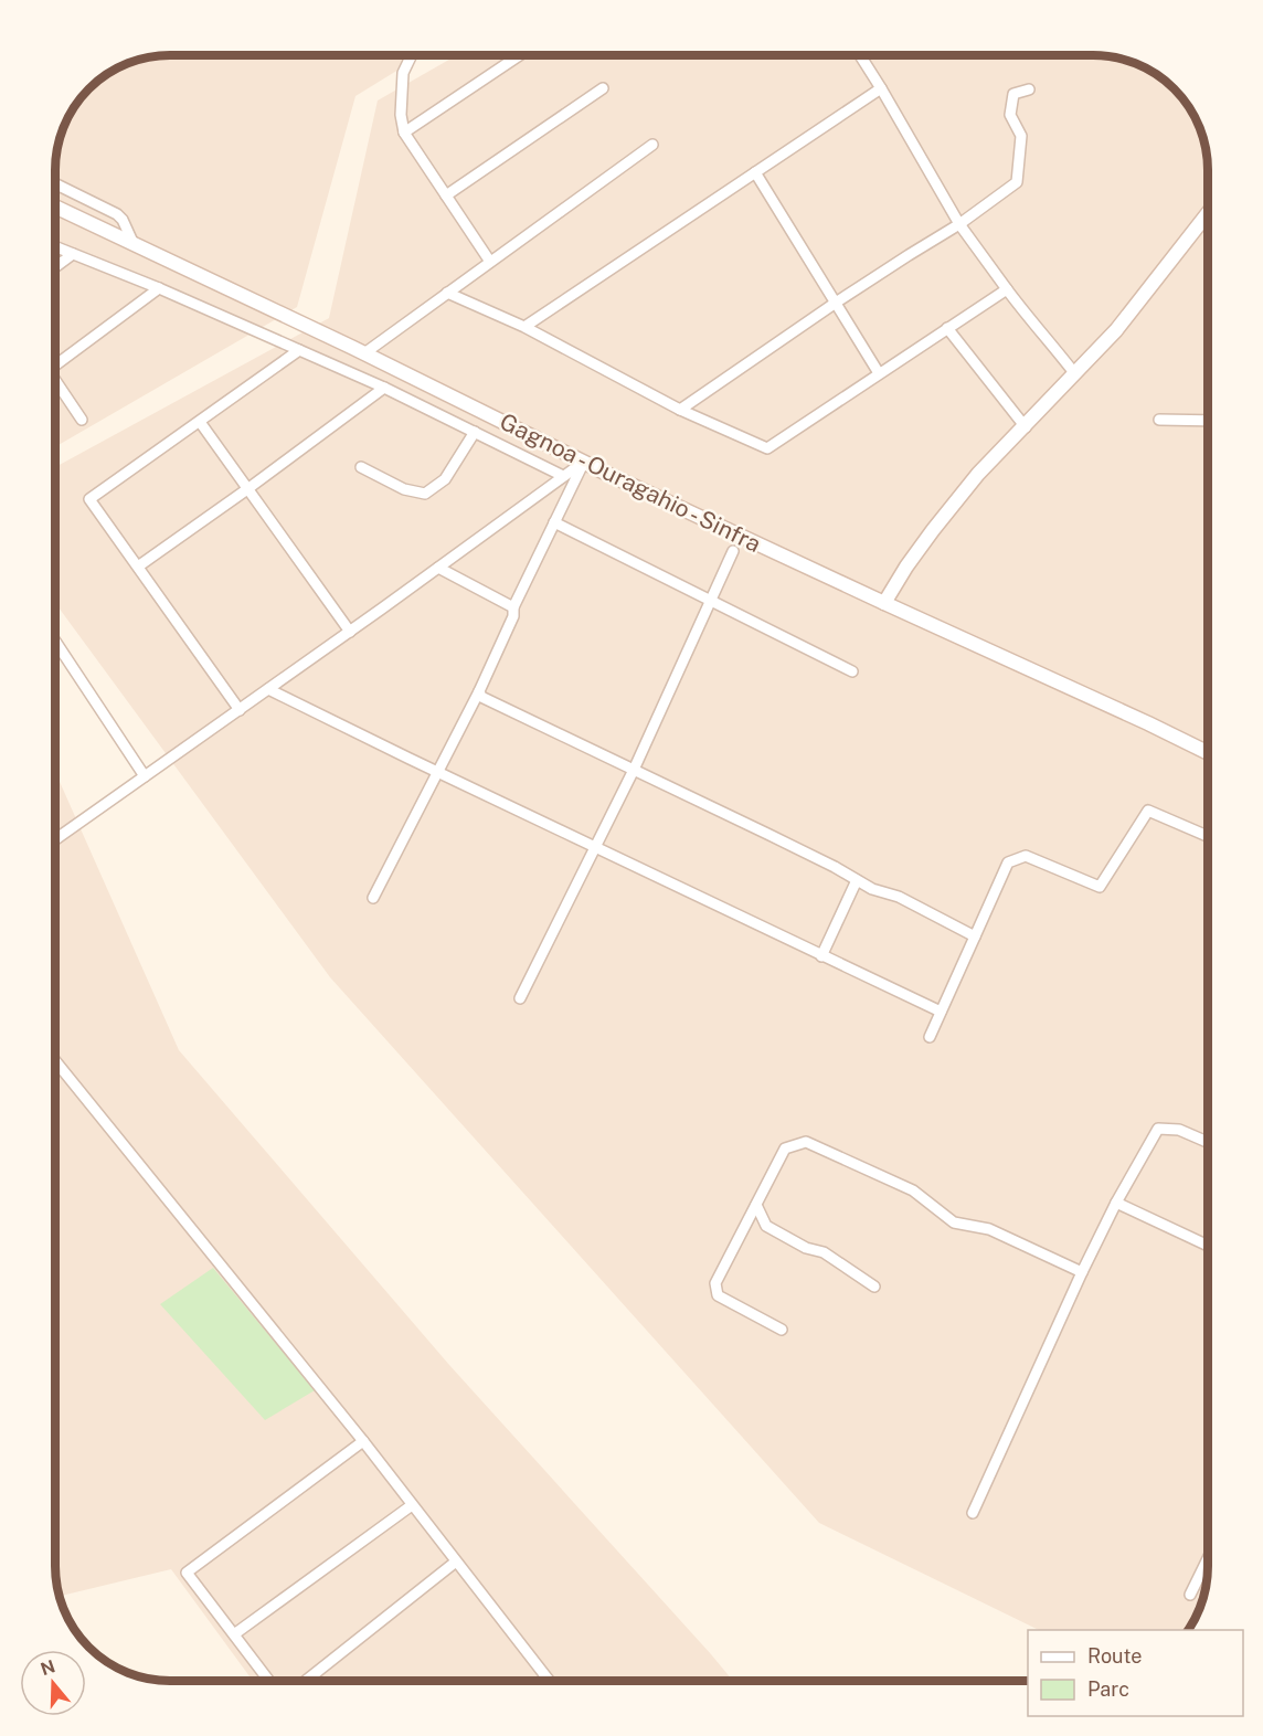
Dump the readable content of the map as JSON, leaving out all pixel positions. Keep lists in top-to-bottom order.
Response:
{
  "streets": {
    "main road": ["Gagnoa - Ouragahio - Sinfra"]
  },
  "legend": ["Route", "Parc"],
  "north": "top"
}
